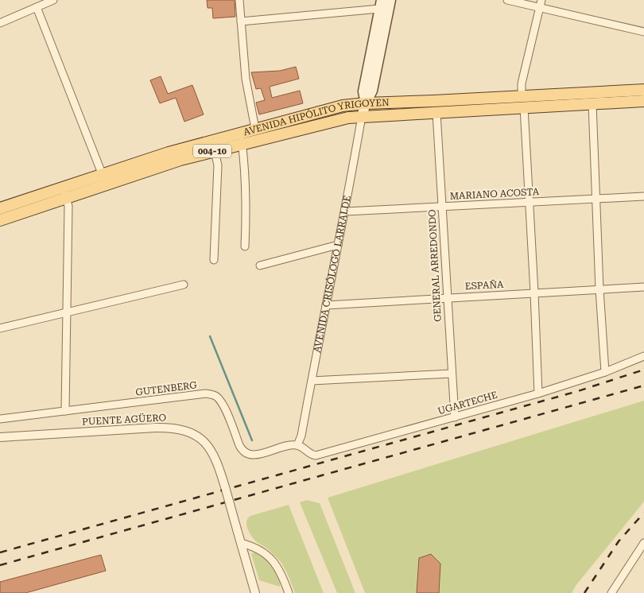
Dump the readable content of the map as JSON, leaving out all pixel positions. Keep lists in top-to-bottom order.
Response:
{
  "streets": {
    "main road": ["AVENIDA HIPÓLITO YRIGOYEN", "004-10", "AVENIDA CRISÓLOGO LARRALDE"],
    "street": [
      "MARIANO ACOSTA",
      "GENERAL ARREDONDO",
      "ESPAÑA",
      "GUTENBERG",
      "UGARTECHE",
      "PUENTE AGÜERO"
    ]
  },
  "crossings": [
    ["AVENIDA HIPÓLITO YRIGOYEN", "GENERAL ARREDONDO"],
    ["AVENIDA HIPÓLITO YRIGOYEN", "AVENIDA CRISÓLOGO LARRALDE"],
    ["MARIANO ACOSTA", "GENERAL ARREDONDO"],
    ["MARIANO ACOSTA", "AVENIDA CRISÓLOGO LARRALDE"],
    ["GENERAL ARREDONDO", "ESPAÑA"],
    ["GENERAL ARREDONDO", "UGARTECHE"],
    ["AVENIDA CRISÓLOGO LARRALDE", "ESPAÑA"],
    ["AVENIDA CRISÓLOGO LARRALDE", "GUTENBERG"],
    ["AVENIDA CRISÓLOGO LARRALDE", "UGARTECHE"],
    ["GUTENBERG", "UGARTECHE"]
  ]
}
